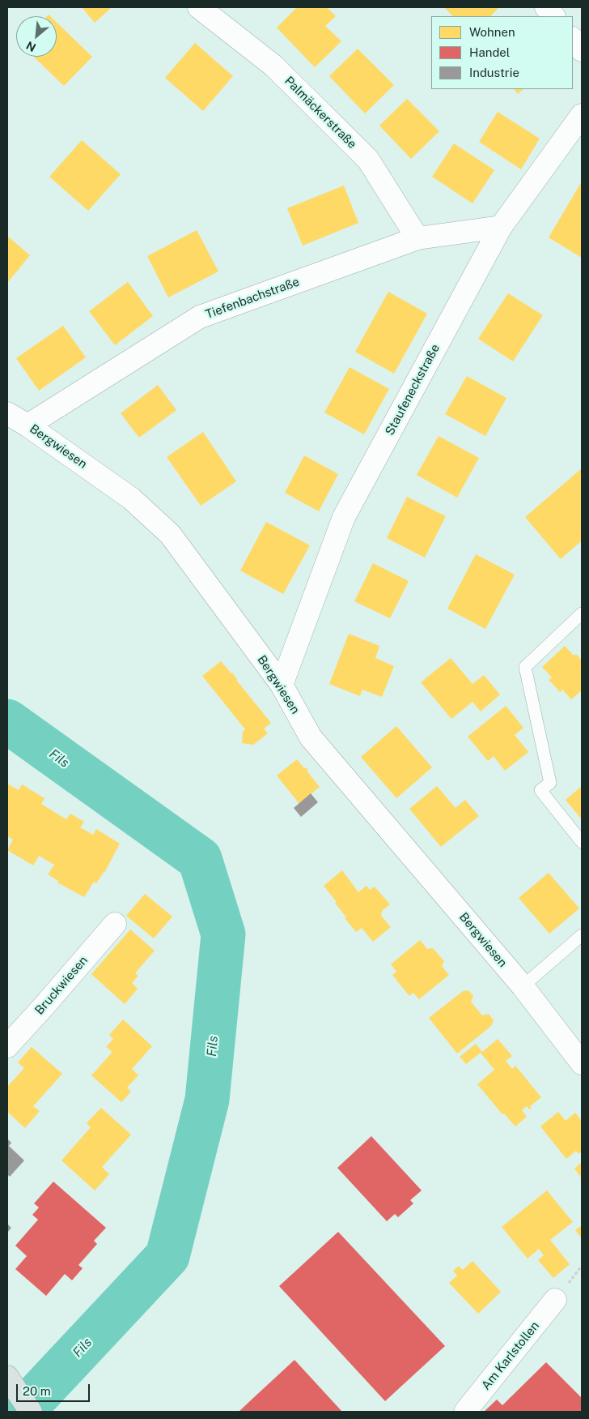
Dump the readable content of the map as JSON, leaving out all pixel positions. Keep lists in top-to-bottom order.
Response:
{
  "streets": {
    "street": [
      "Palmäckerstraße",
      "Tiefenbachstraße",
      "Staufeneckstraße",
      "Bergwiesen",
      "Bruckwiesen",
      "Am Karlstollen"
    ]
  },
  "crossings": [
    ["Palmäckerstraße", "Tiefenbachstraße"],
    ["Tiefenbachstraße", "Staufeneckstraße"],
    ["Tiefenbachstraße", "Bergwiesen"],
    ["Staufeneckstraße", "Bergwiesen"]
  ],
  "water": ["Fils"],
  "legend": ["Wohnen", "Handel", "Industrie"],
  "scale_bar": "20 m",
  "north": "bottom left"
}
